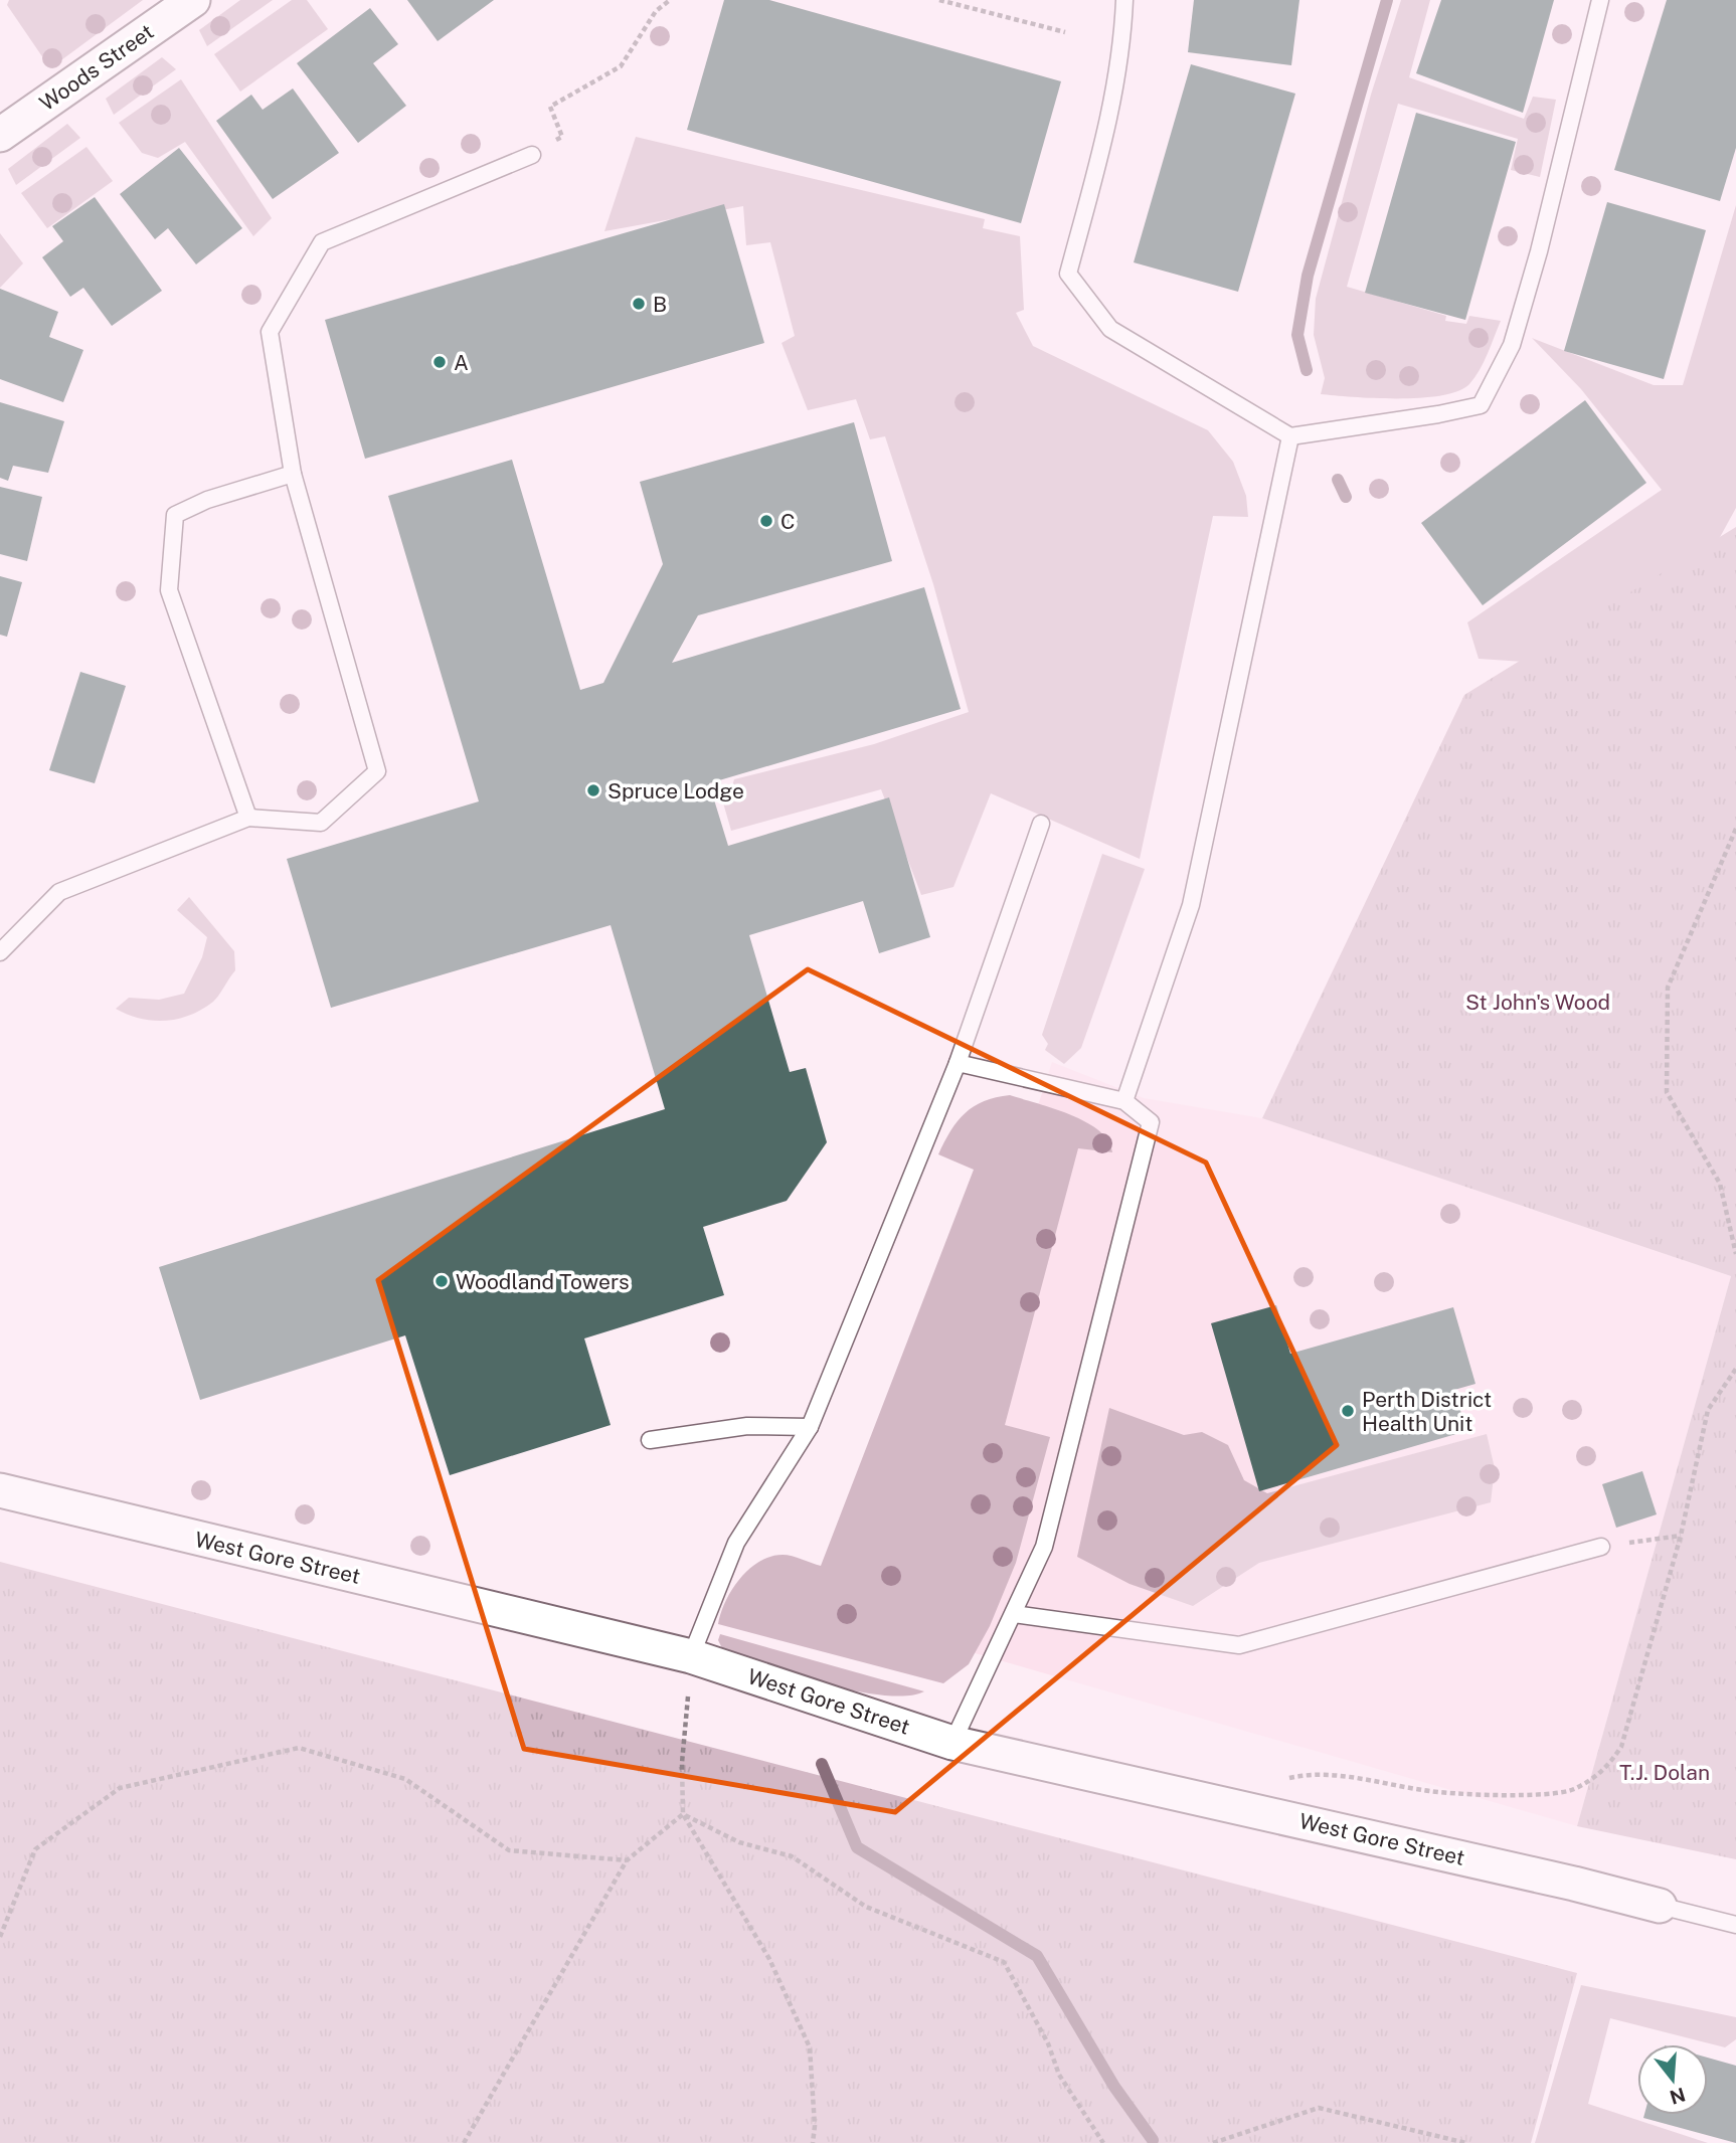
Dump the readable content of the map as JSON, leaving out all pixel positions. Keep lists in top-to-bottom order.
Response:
{
  "streets": {
    "street": ["Woods Street", "West Gore Street"]
  },
  "parks": ["St John's Wood", "T.J. Dolan"],
  "places": [
    "B",
    "A",
    "C",
    "Spruce Lodge",
    "Woodland Towers",
    "Perth District Health Unit"
  ],
  "north": "bottom"
}
